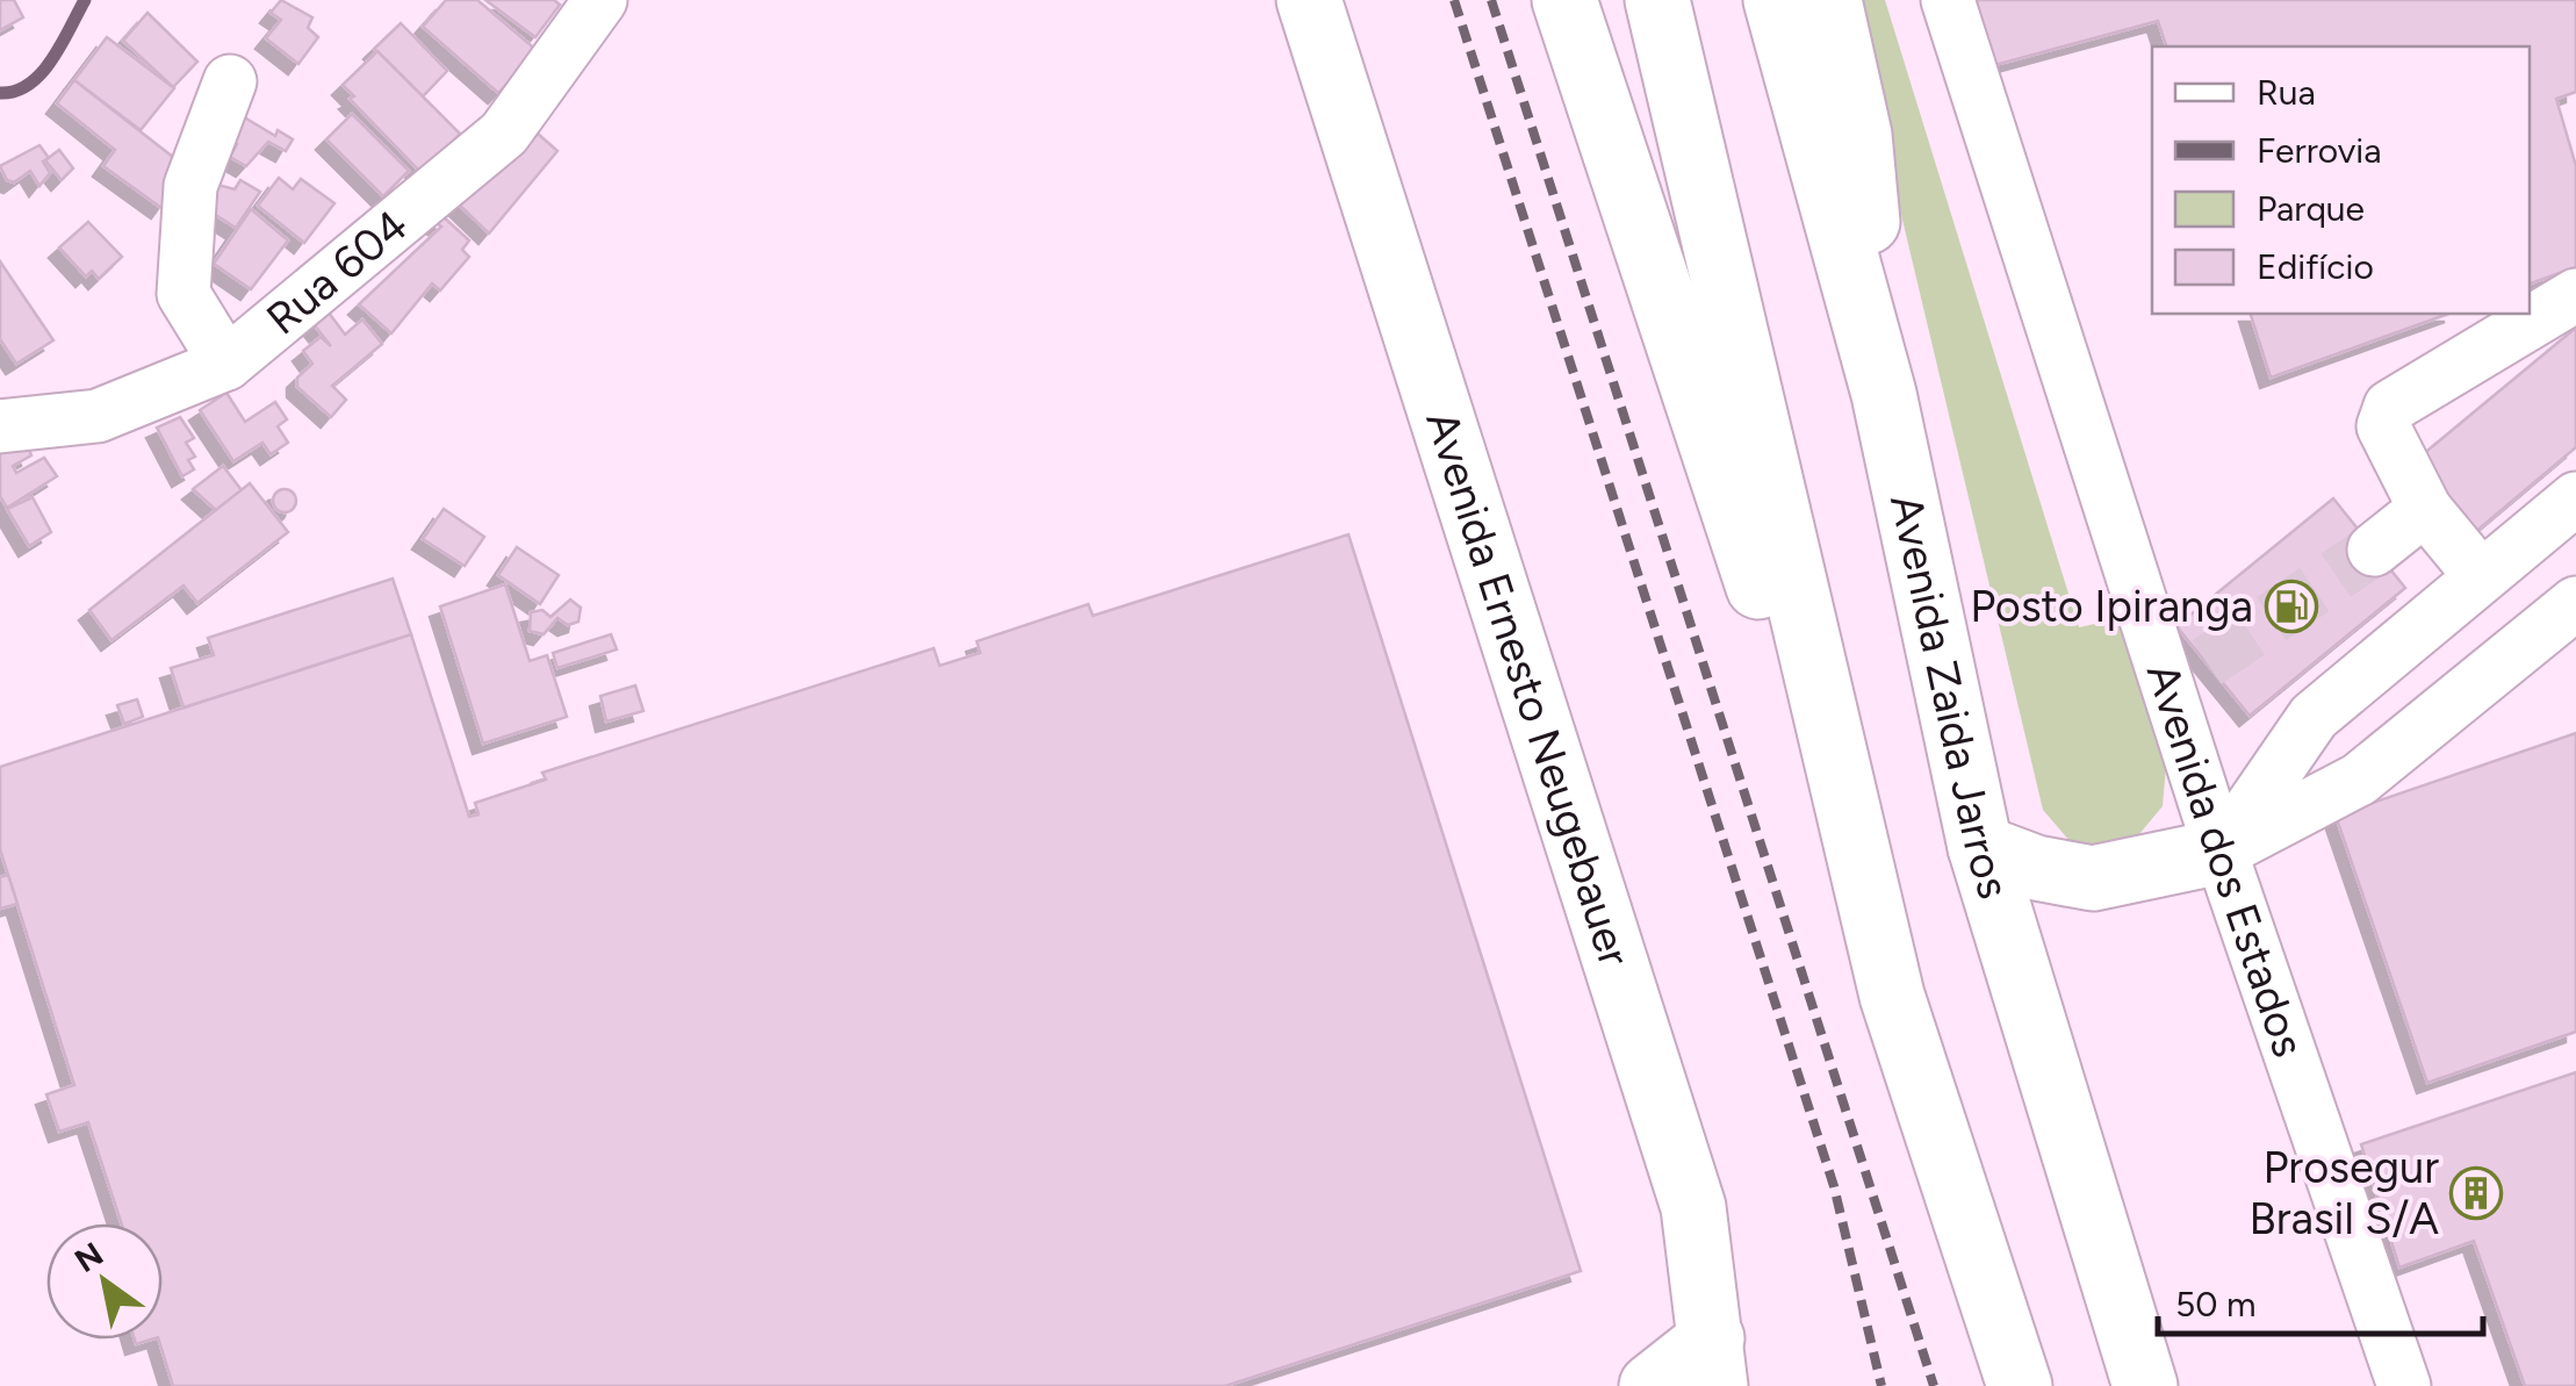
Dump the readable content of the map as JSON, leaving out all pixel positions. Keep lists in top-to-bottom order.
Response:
{
  "streets": {
    "main road": ["Avenida Ernesto Neugebauer", "Avenida Zaida Jarros"],
    "street": ["Rua 604", "Avenida dos Estados"]
  },
  "places": {
    "fuel station": ["Posto Ipiranga"],
    "building": ["Prosegur Brasil S/A"]
  },
  "legend": [
    "Rua",
    "Ferrovia",
    "Parque",
    "Edifício"
  ],
  "scale_bar": "50 m",
  "north": "top left"
}
